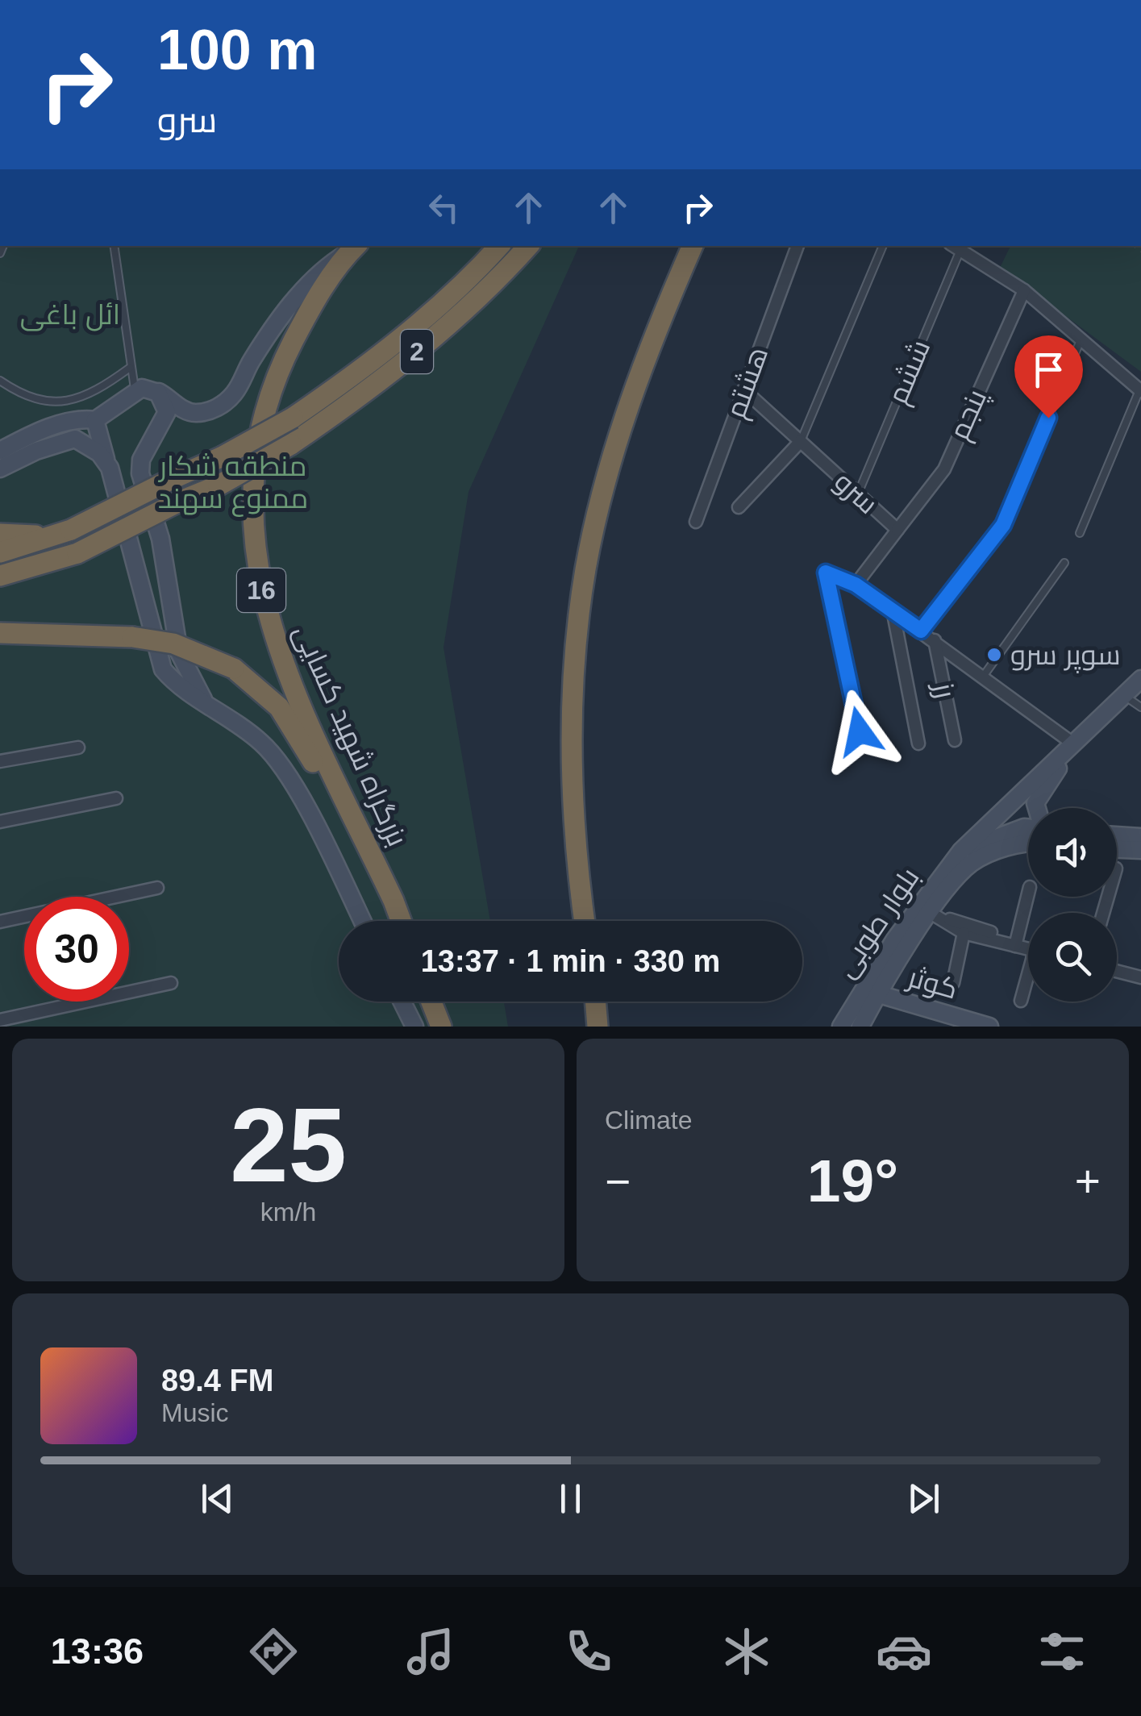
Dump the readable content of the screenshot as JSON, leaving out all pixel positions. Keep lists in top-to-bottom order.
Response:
{
  "streets": {
    "highway": ["2", "16", "بزرگراه شهید کسایی"],
    "main road": ["بلوار طوبی", "کوثر"],
    "street": [
      "هشتم",
      "پنجم",
      "سرو",
      "رز"
    ],
    "lane": ["ششم"]
  },
  "crossings": [
    ["ششم", "سرو"],
    ["هشتم", "سرو"],
    ["پنجم", "سرو"],
    ["بلوار طوبی", "کوثر"]
  ],
  "parks": ["ائل باغی", "منطقه شکار ممنوع سهند"],
  "places": ["سوپر سرو"],
  "page": {
    "turn": ["100 m", "سرو"],
    "limit": "30",
    "trip": "13:37 · 1 min · 330 m",
    "tile": [
      ["25", "km/h"],
      "Climate"
    ],
    "heat": ["−", "19°", "+"],
    "song": ["89.4 FM", "Music"],
    "tabs": "13:36"
  }
}
